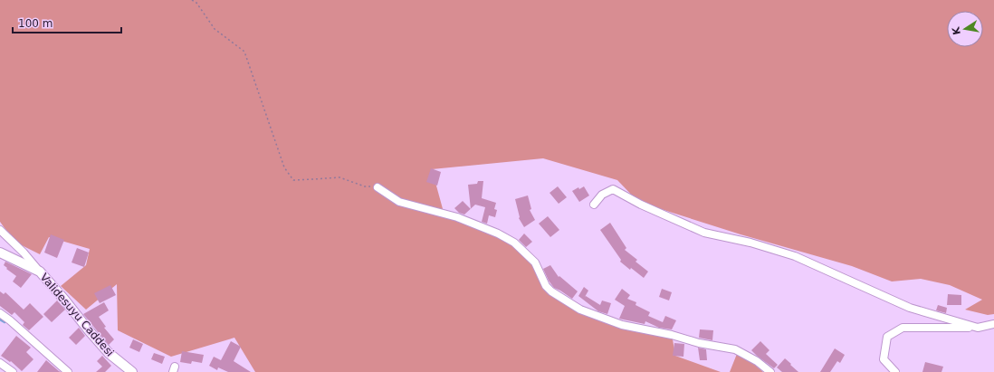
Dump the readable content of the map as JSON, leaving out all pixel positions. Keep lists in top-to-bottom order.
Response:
{
  "streets": {
    "street": ["Validesuyu Caddesi"]
  },
  "scale_bar": "100 m",
  "north": "left"
}
